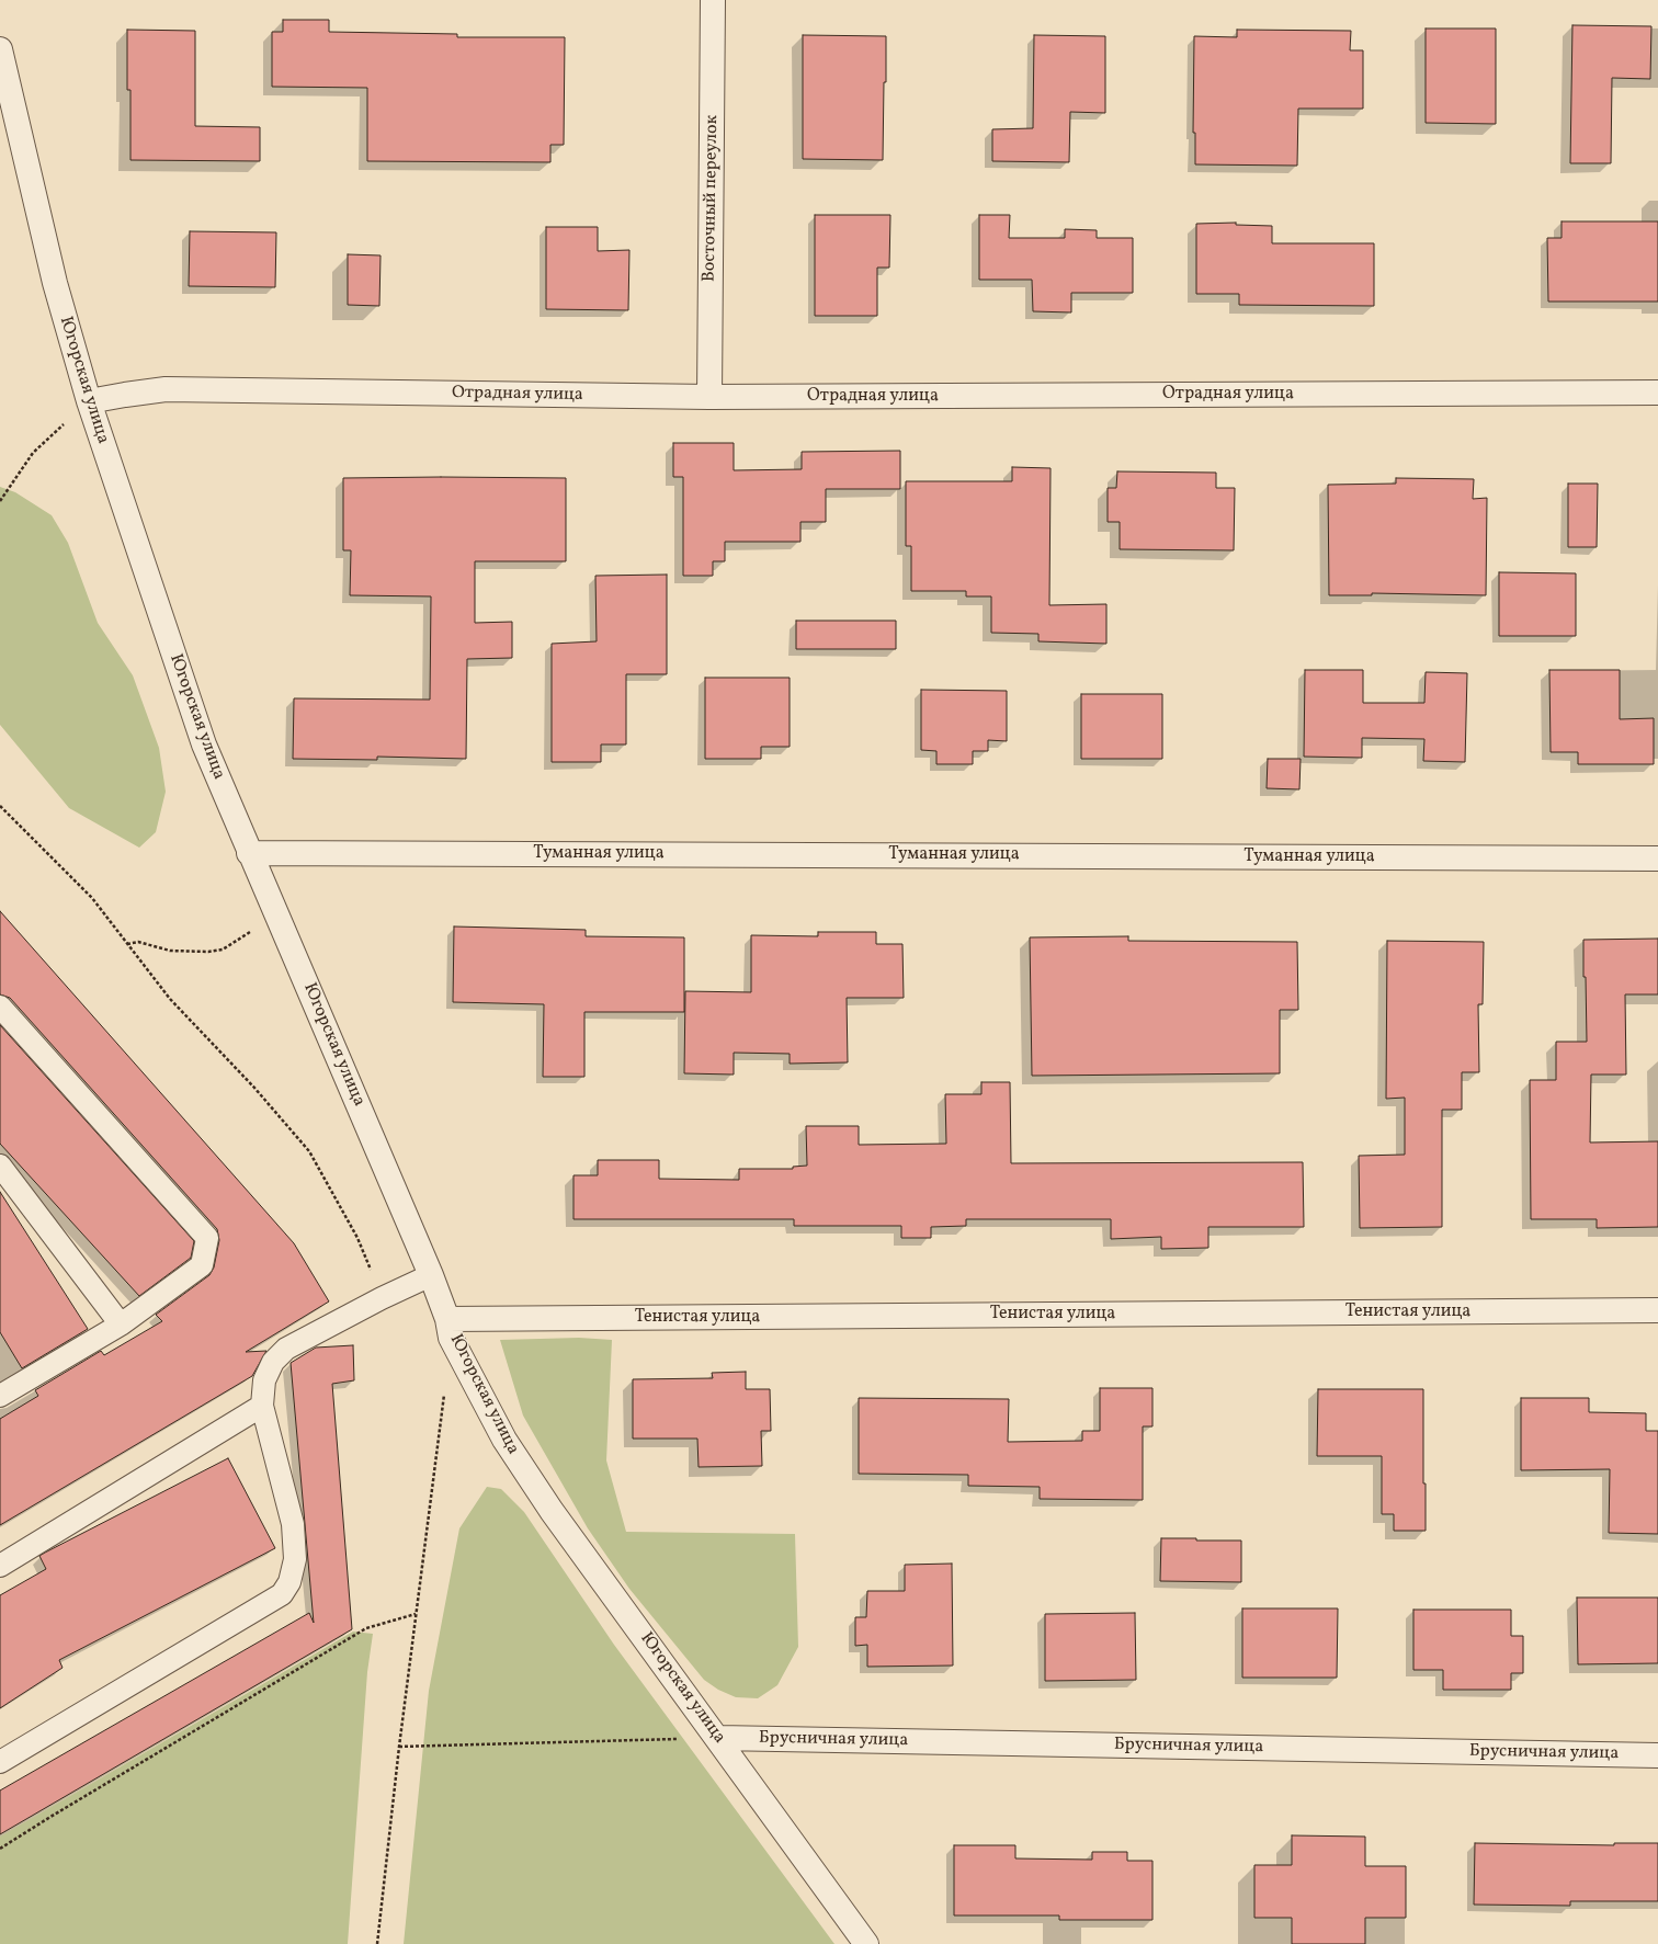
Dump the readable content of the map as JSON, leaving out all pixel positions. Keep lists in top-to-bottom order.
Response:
{
  "streets": {
    "street": [
      "Восточный переулок",
      "Югорская улица",
      "Отрадная улица",
      "Туманная улица",
      "Тенистая улица",
      "Брусничная улица"
    ]
  },
  "crossings": [
    ["Восточный переулок", "Отрадная улица"],
    ["Югорская улица", "Отрадная улица"],
    ["Югорская улица", "Туманная улица"],
    ["Югорская улица", "Тенистая улица"],
    ["Югорская улица", "Брусничная улица"]
  ]
}
